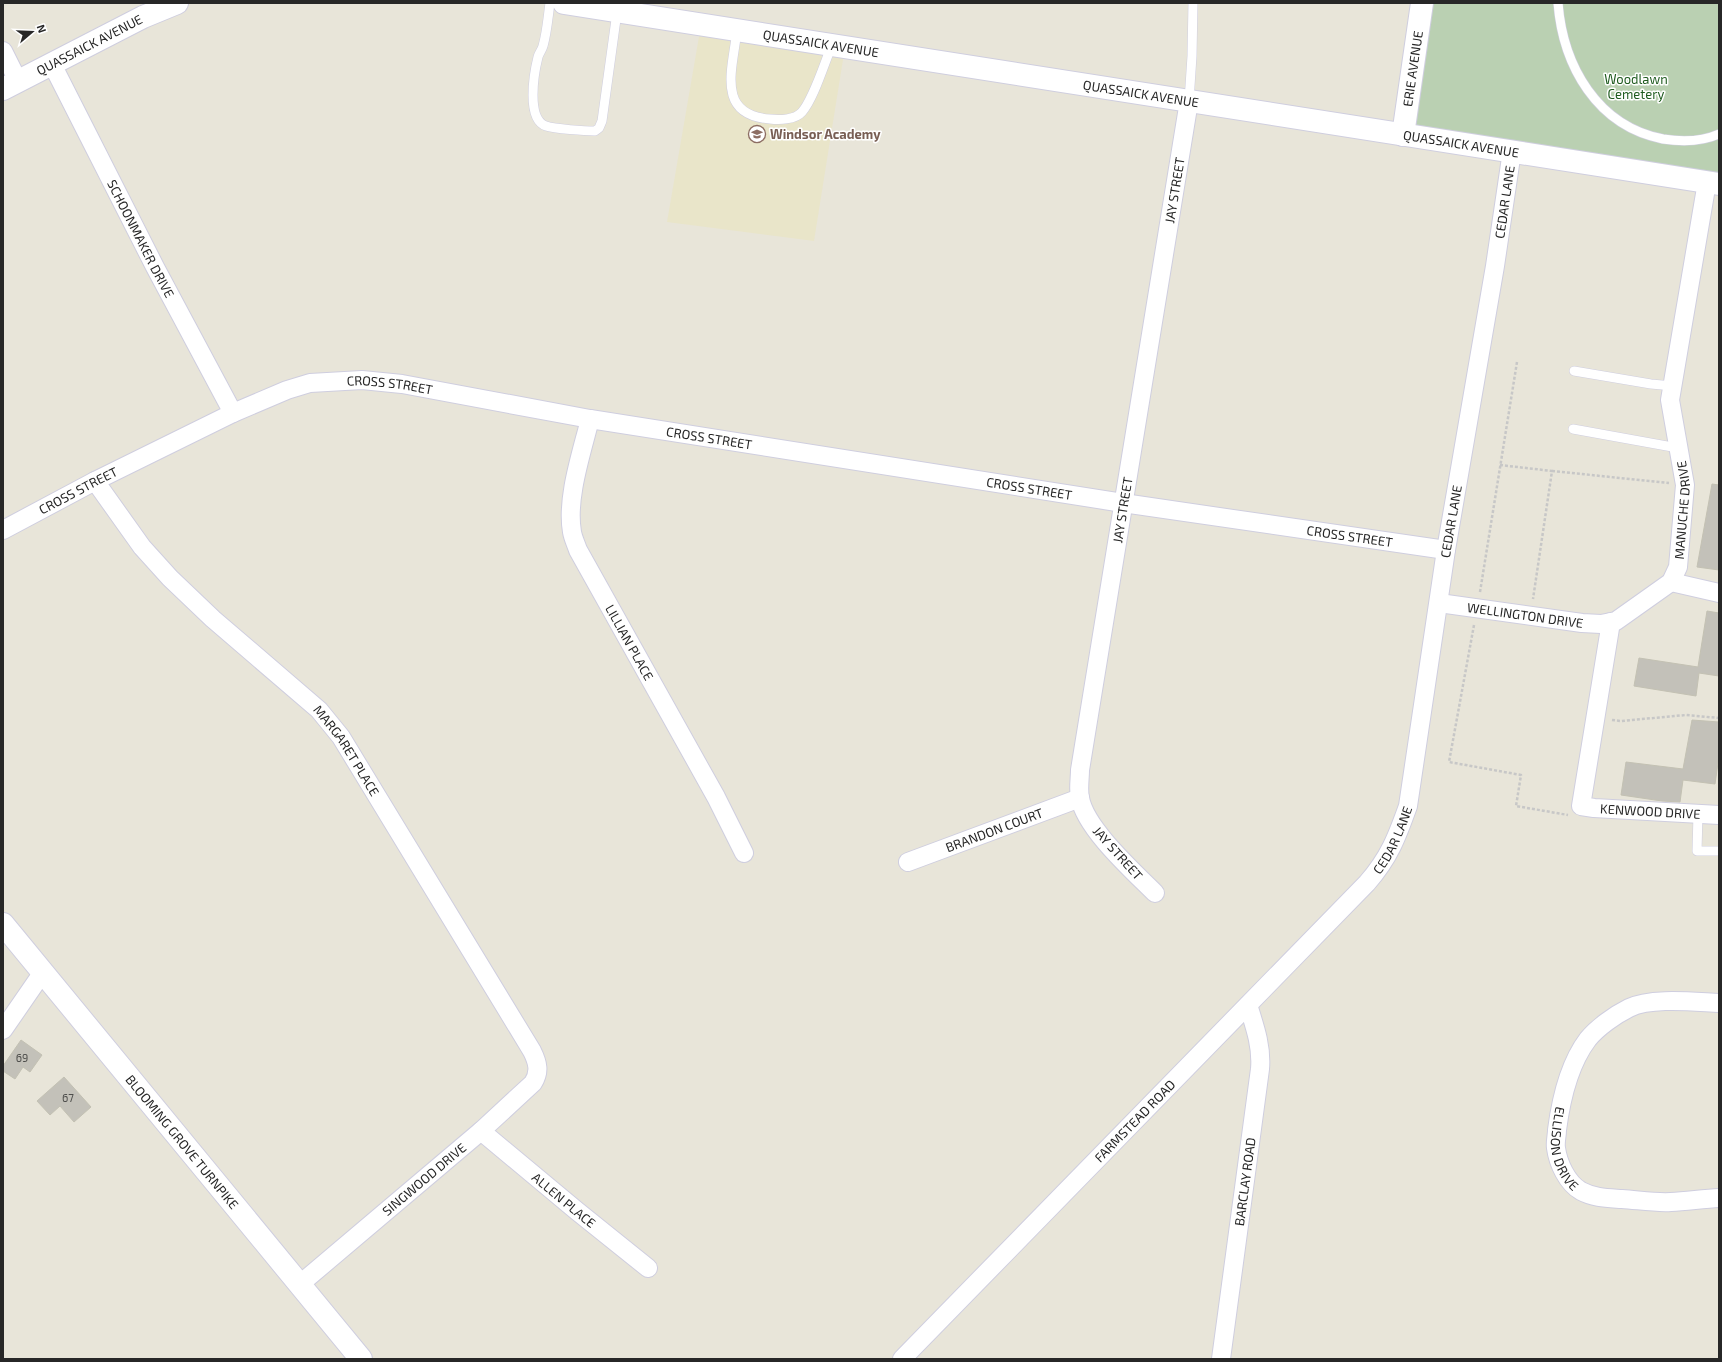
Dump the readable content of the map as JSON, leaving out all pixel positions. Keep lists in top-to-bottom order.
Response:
{
  "streets": {
    "main road": ["QUASSAICK AVENUE", "ERIE AVENUE", "BLOOMING GROVE TURNPIKE"],
    "street": [
      "JAY STREET",
      "CEDAR LANE",
      "SCHOONMAKER DRIVE",
      "CROSS STREET",
      "MANUCHE DRIVE",
      "WELLINGTON DRIVE",
      "LILLIAN PLACE",
      "MARGARET PLACE",
      "KENWOOD DRIVE",
      "BRANDON COURT",
      "FARMSTEAD ROAD",
      "ELLISON DRIVE",
      "SINGWOOD DRIVE",
      "BARCLAY ROAD",
      "ALLEN PLACE"
    ]
  },
  "crossings": [
    ["QUASSAICK AVENUE", "ERIE AVENUE"],
    ["QUASSAICK AVENUE", "JAY STREET"],
    ["QUASSAICK AVENUE", "CEDAR LANE"],
    ["QUASSAICK AVENUE", "SCHOONMAKER DRIVE"],
    ["QUASSAICK AVENUE", "MANUCHE DRIVE"],
    ["JAY STREET", "CROSS STREET"],
    ["JAY STREET", "BRANDON COURT"],
    ["CEDAR LANE", "CROSS STREET"],
    ["CEDAR LANE", "WELLINGTON DRIVE"],
    ["CEDAR LANE", "FARMSTEAD ROAD"],
    ["SCHOONMAKER DRIVE", "CROSS STREET"],
    ["CROSS STREET", "LILLIAN PLACE"],
    ["CROSS STREET", "MARGARET PLACE"],
    ["MARGARET PLACE", "SINGWOOD DRIVE"],
    ["FARMSTEAD ROAD", "BARCLAY ROAD"],
    ["BLOOMING GROVE TURNPIKE", "SINGWOOD DRIVE"],
    ["SINGWOOD DRIVE", "ALLEN PLACE"]
  ],
  "parks": ["Woodlawn Cemetery"],
  "places": {
    "school or university": ["Windsor Academy"]
  },
  "house_numbers": ["69", "67"],
  "north": "right"
}
